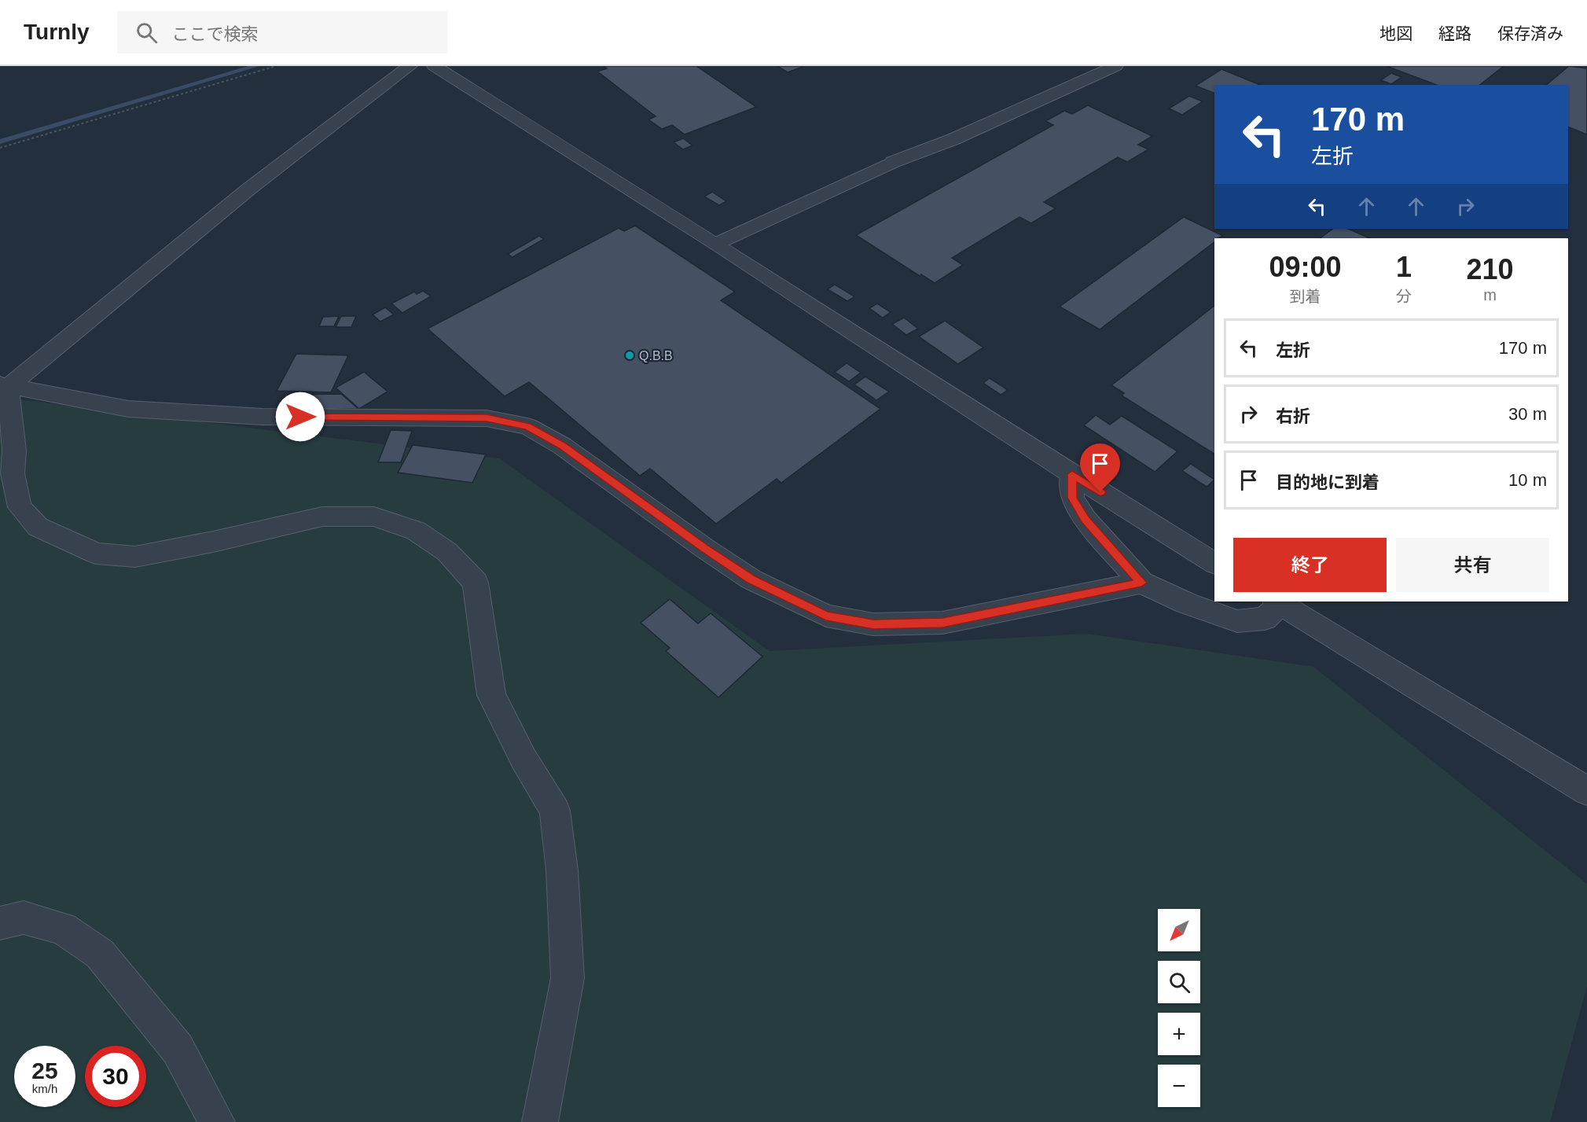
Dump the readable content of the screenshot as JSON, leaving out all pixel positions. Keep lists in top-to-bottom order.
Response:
{
  "places": ["Q.B.B"],
  "north": "bottom left",
  "page": {
    "header": "Turnly",
    "search": "ここで検索",
    "nav": ["地図", "経路", "保存済み"],
    "turn": ["170 m", "左折"],
    "eta": [
      "09:00",
      "到着",
      "1",
      "分",
      "210",
      "m"
    ],
    "list": [
      {
        "name": "左折",
        "value": "170 m"
      },
      {
        "name": "右折",
        "value": "30 m"
      },
      {
        "name": "目的地に到着",
        "value": "10 m"
      }
    ],
    "buttons": ["終了", "共有"],
    "map_buttons": ["+", "−"],
    "speed": "25 km/h",
    "limit": "30"
  }
}
